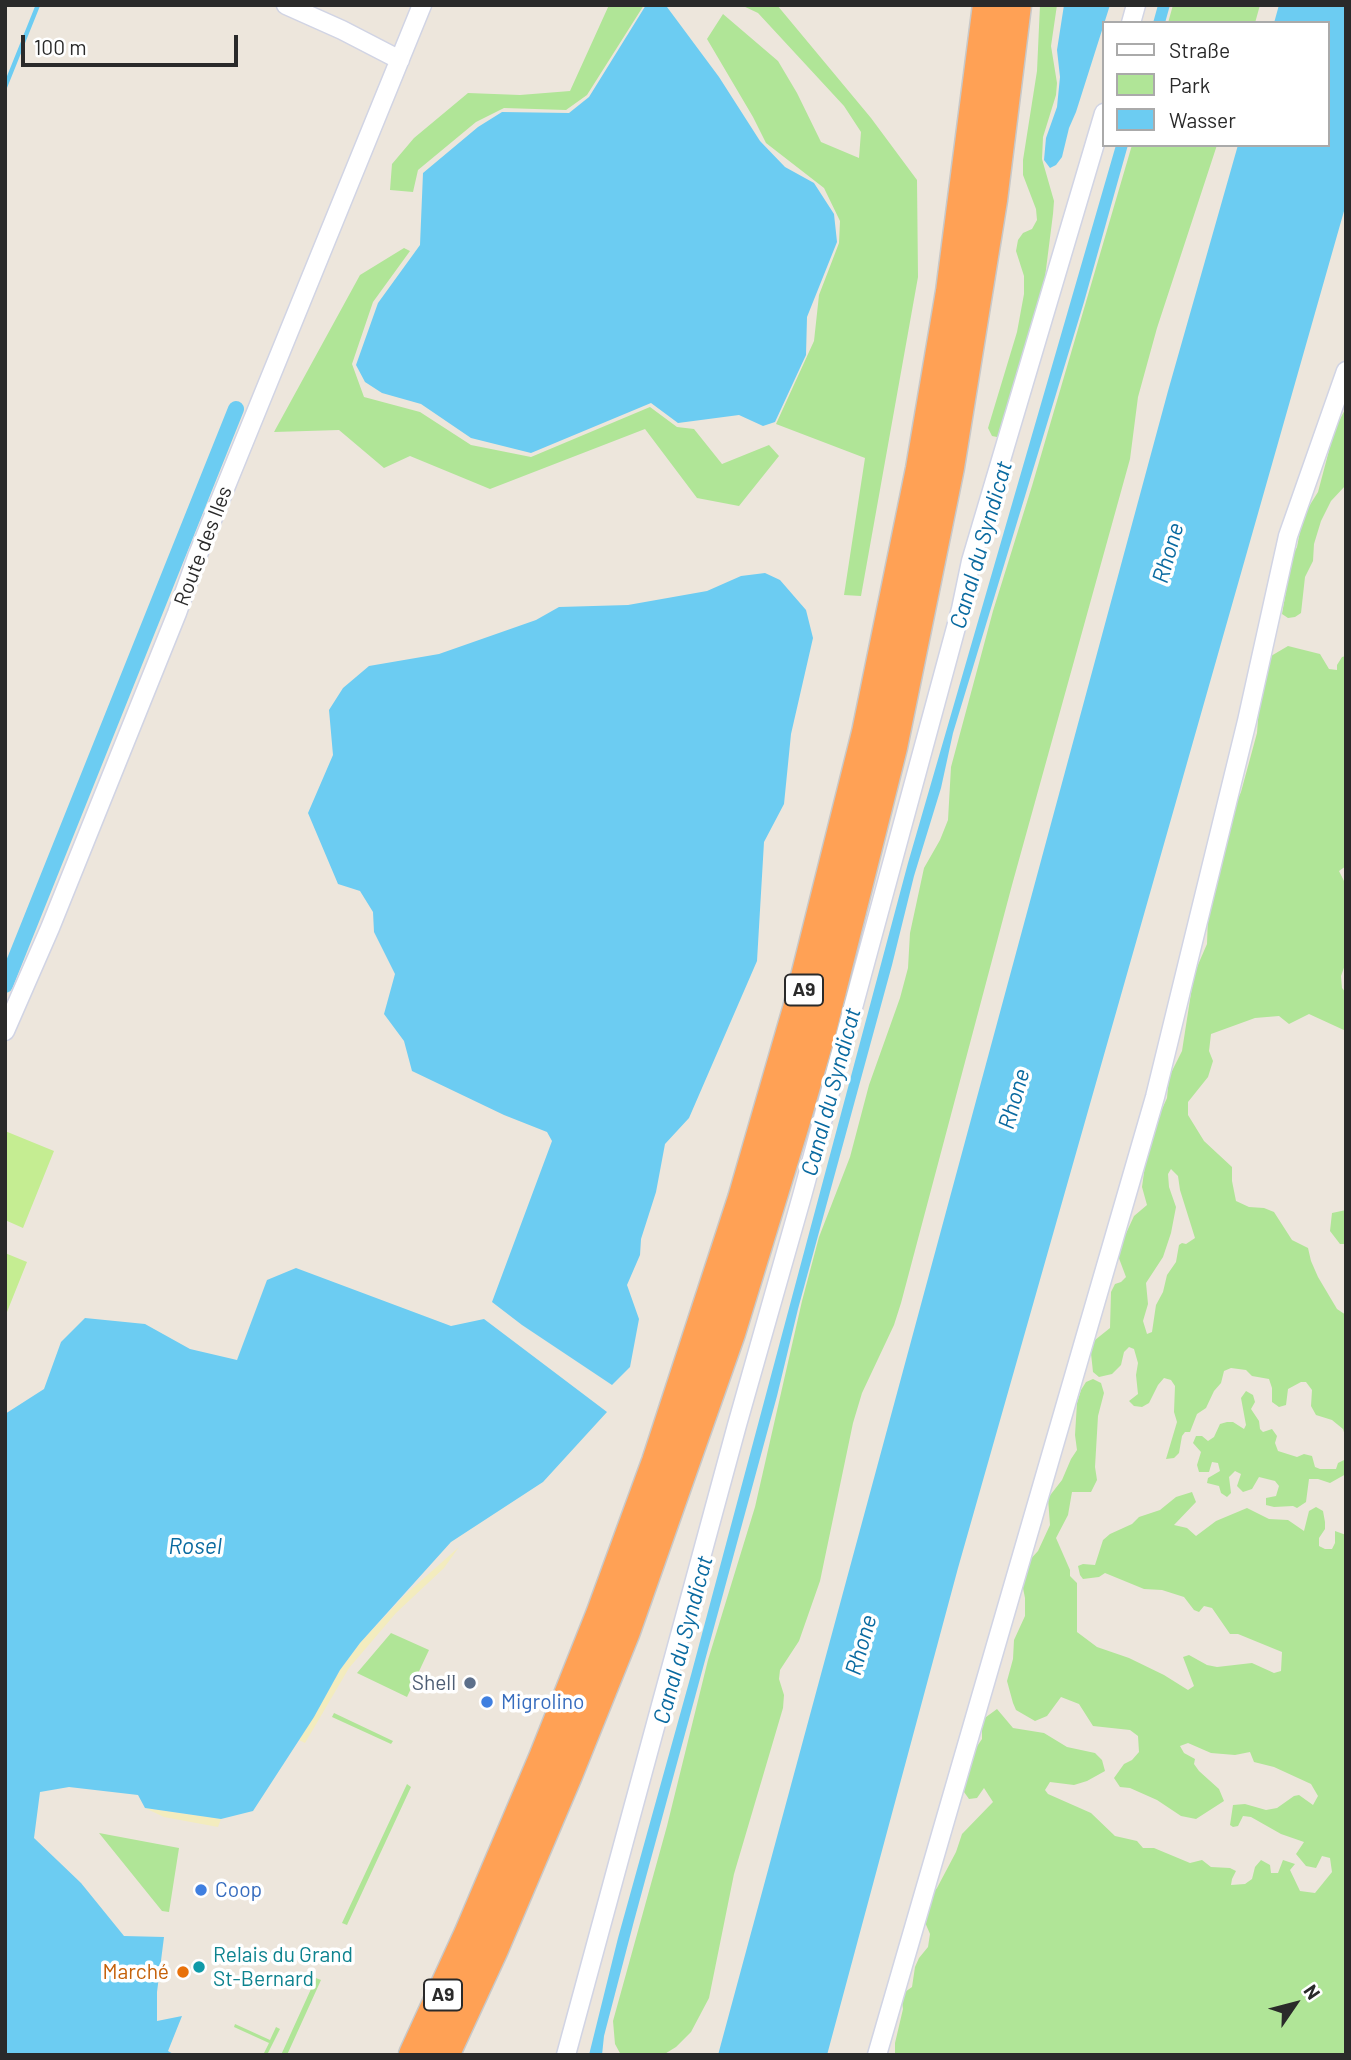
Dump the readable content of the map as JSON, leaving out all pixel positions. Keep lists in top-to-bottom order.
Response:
{
  "streets": {
    "highway": ["A9"],
    "street": ["Route des Iles"]
  },
  "water": ["Canal du Syndicat", "Rhone", "Rosel"],
  "places": [
    "Shell",
    "Migrolino",
    "Coop",
    "Relais du Grand St-Bernard",
    "Marché"
  ],
  "legend": ["Straße", "Park", "Wasser"],
  "scale_bar": "100 m",
  "north": "top right"
}
